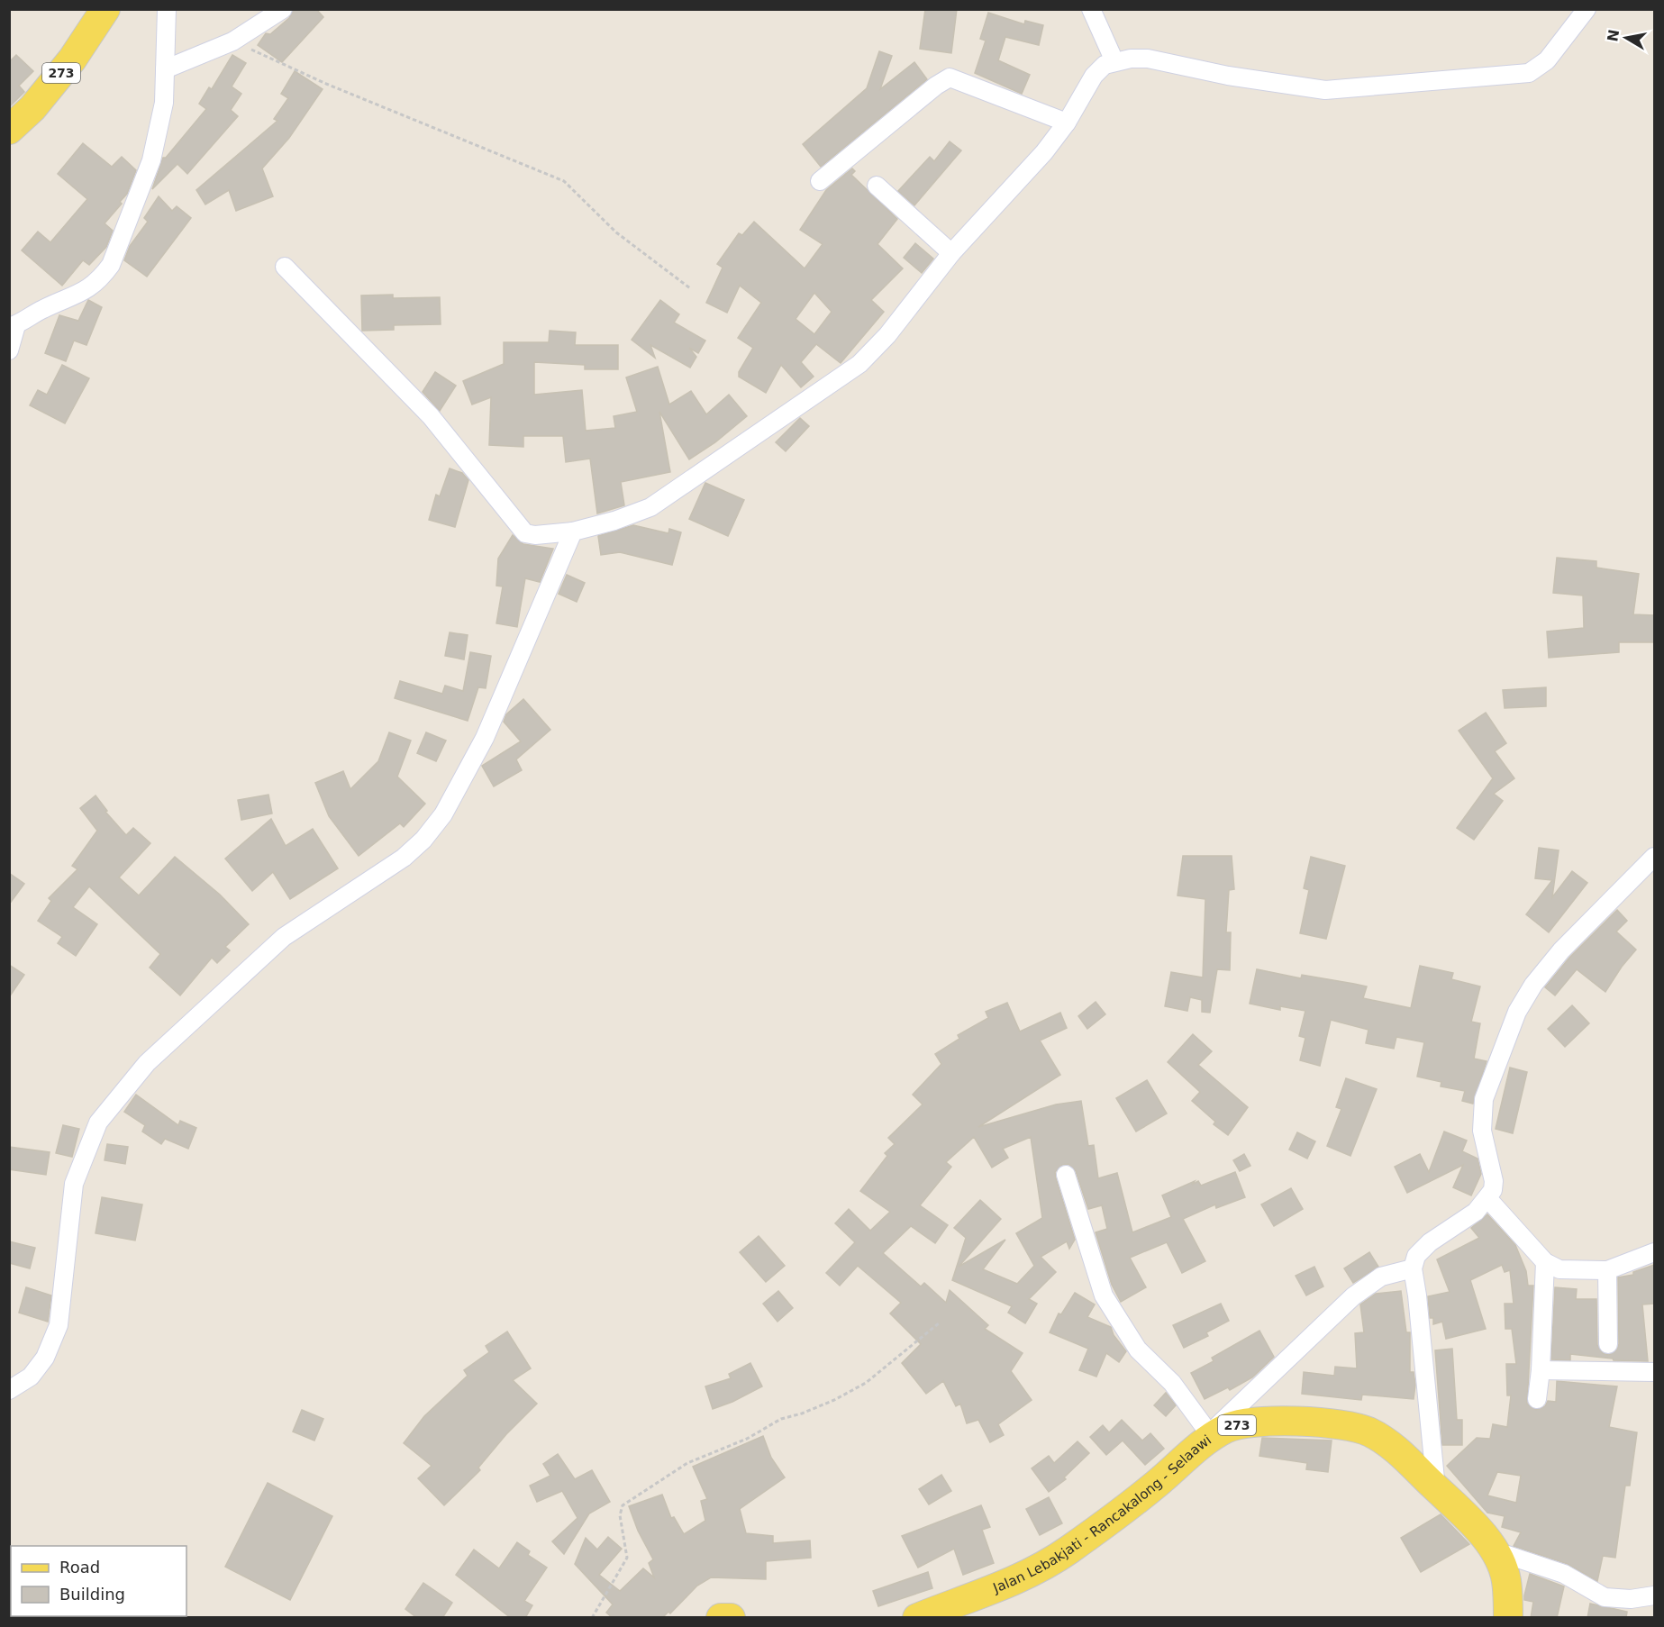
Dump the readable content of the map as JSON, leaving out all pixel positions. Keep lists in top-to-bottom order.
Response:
{
  "streets": {
    "main road": ["273", "Jalan Lebakjati - Rancakalong - Selaawi"]
  },
  "legend": ["Road", "Building"],
  "north": "left"
}
